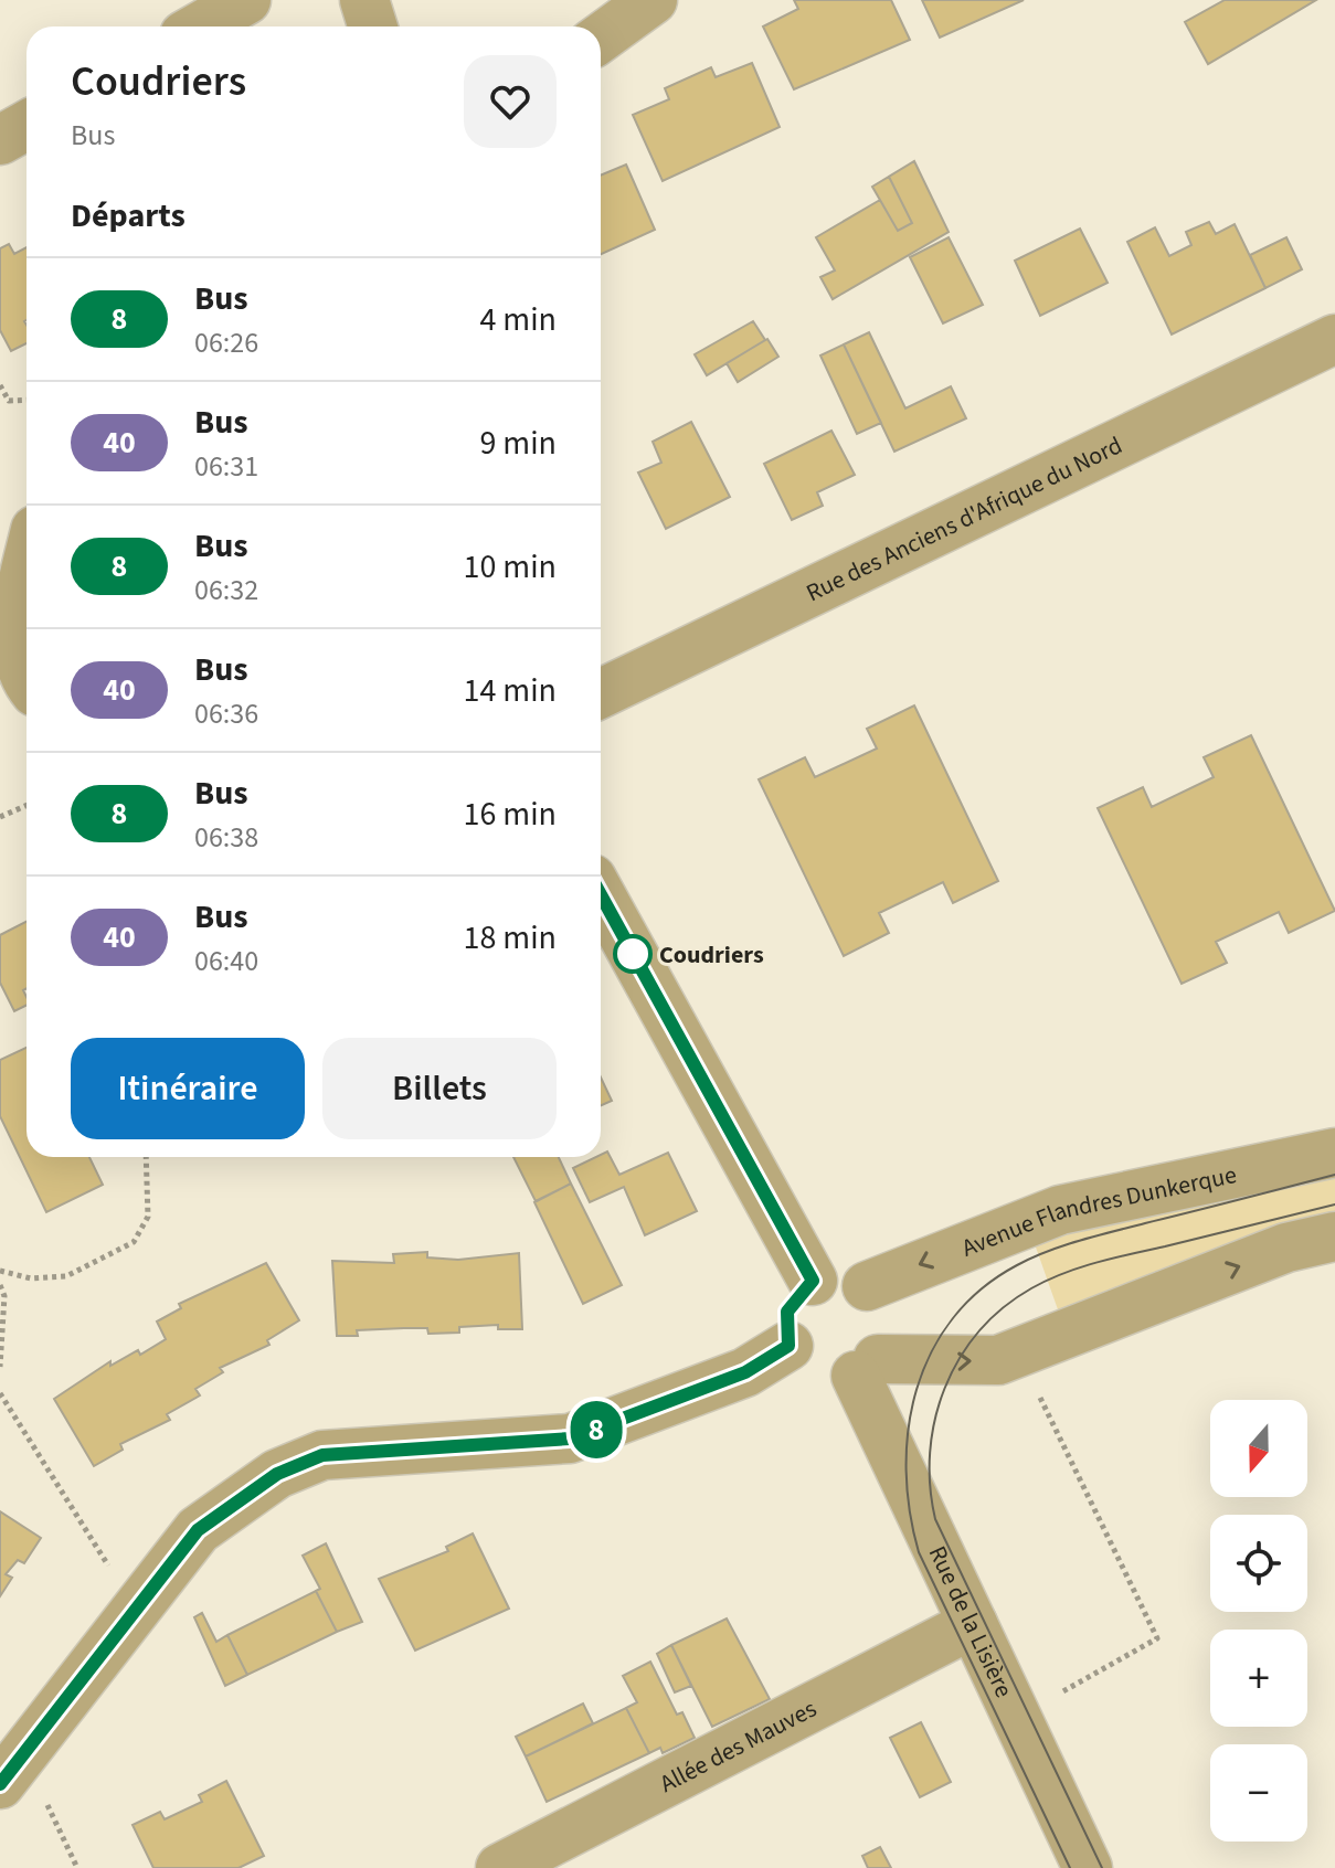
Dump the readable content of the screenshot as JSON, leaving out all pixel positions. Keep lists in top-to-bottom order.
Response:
{
  "streets": {
    "street": [
      "Rue des Anciens d'Afrique du Nord",
      "Avenue Flandres Dunkerque",
      "Rue de la Lisière",
      "Allée des Mauves"
    ]
  },
  "crossings": [
    ["Avenue Flandres Dunkerque", "Rue de la Lisière"],
    ["Rue de la Lisière", "Allée des Mauves"]
  ],
  "places": ["Coudriers"],
  "lines": ["bus line 8"],
  "north": "bottom",
  "page": {
    "on_map": "8",
    "heading": [
      ["Coudriers", "Bus"],
      "Départs"
    ],
    "list": [
      {
        "mark": "8",
        "name": "Bus",
        "note": "06:26",
        "value": "4 min"
      },
      {
        "mark": "40",
        "name": "Bus",
        "note": "06:31",
        "value": "9 min"
      },
      {
        "mark": "8",
        "name": "Bus",
        "note": "06:32",
        "value": "10 min"
      },
      {
        "mark": "40",
        "name": "Bus",
        "note": "06:36",
        "value": "14 min"
      },
      {
        "mark": "8",
        "name": "Bus",
        "note": "06:38",
        "value": "16 min"
      },
      {
        "mark": "40",
        "name": "Bus",
        "note": "06:40",
        "value": "18 min"
      }
    ],
    "buttons": ["Itinéraire", "Billets"],
    "map_buttons": ["+", "−"]
  }
}
